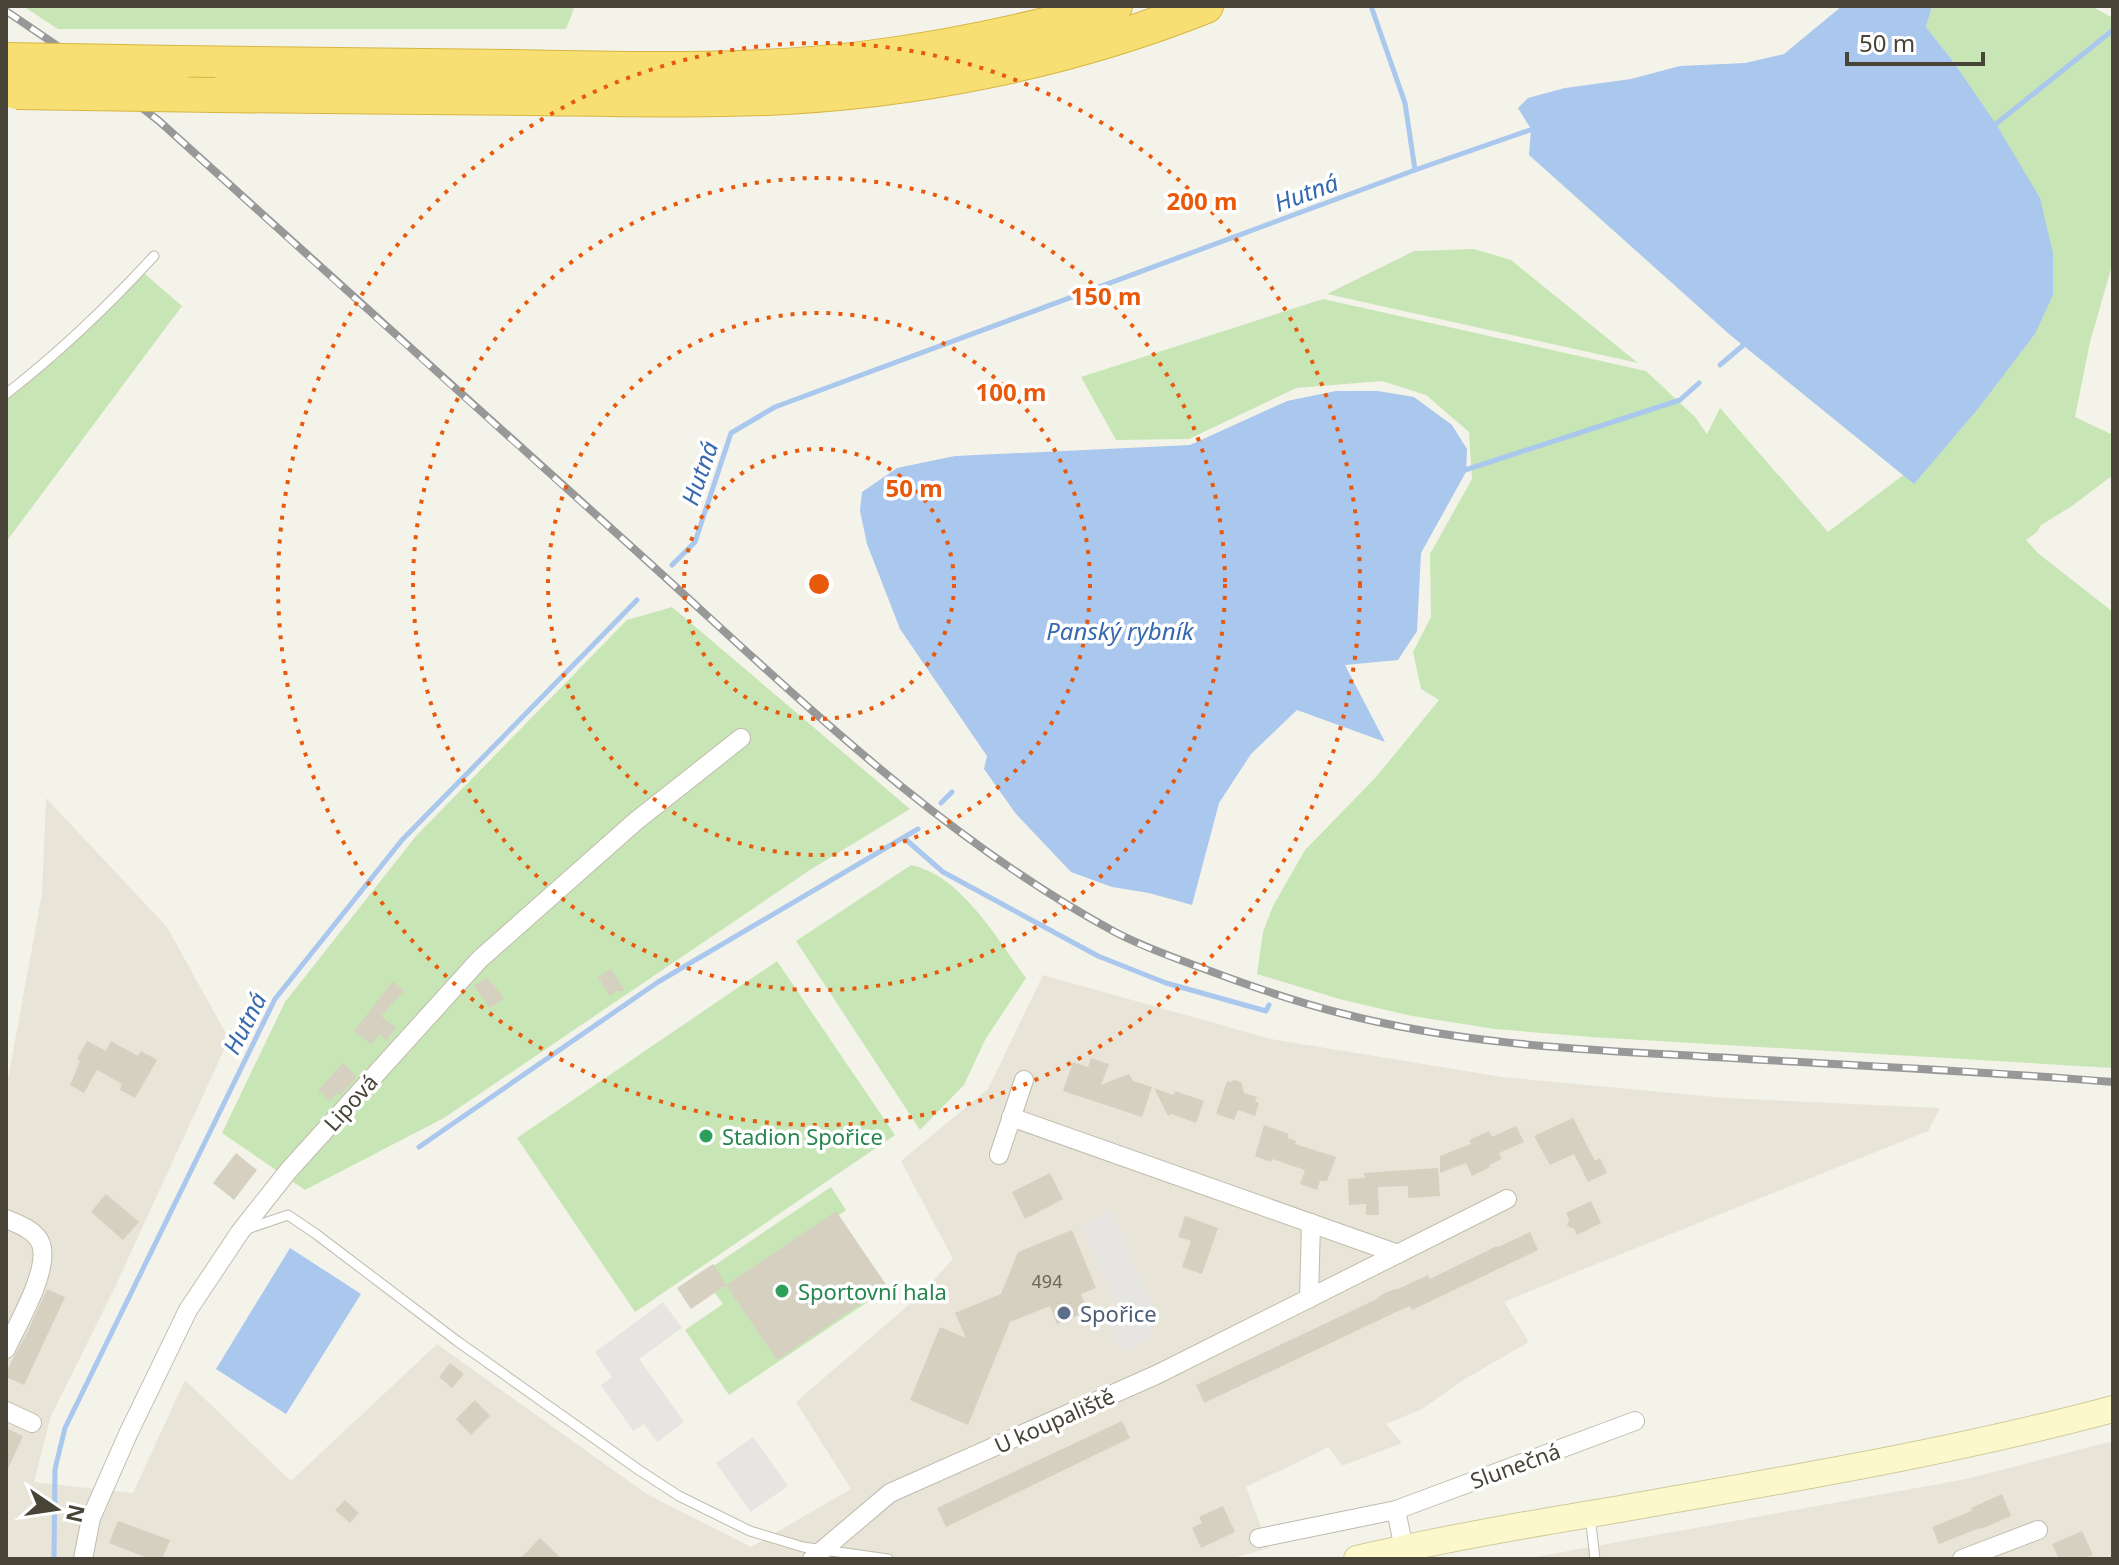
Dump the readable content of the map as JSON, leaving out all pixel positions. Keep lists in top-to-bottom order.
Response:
{
  "streets": {
    "street": ["Lipová", "U koupaliště", "Slunečná"]
  },
  "water": ["Hutná", "Panský rybník"],
  "places": ["Stadion Spořice", "Sportovní hala", "Spořice"],
  "house_numbers": ["494"],
  "scale_bar": "50 m",
  "north": "right",
  "rings": [
    "200 m",
    "150 m",
    "100 m",
    "50 m"
  ]
}
